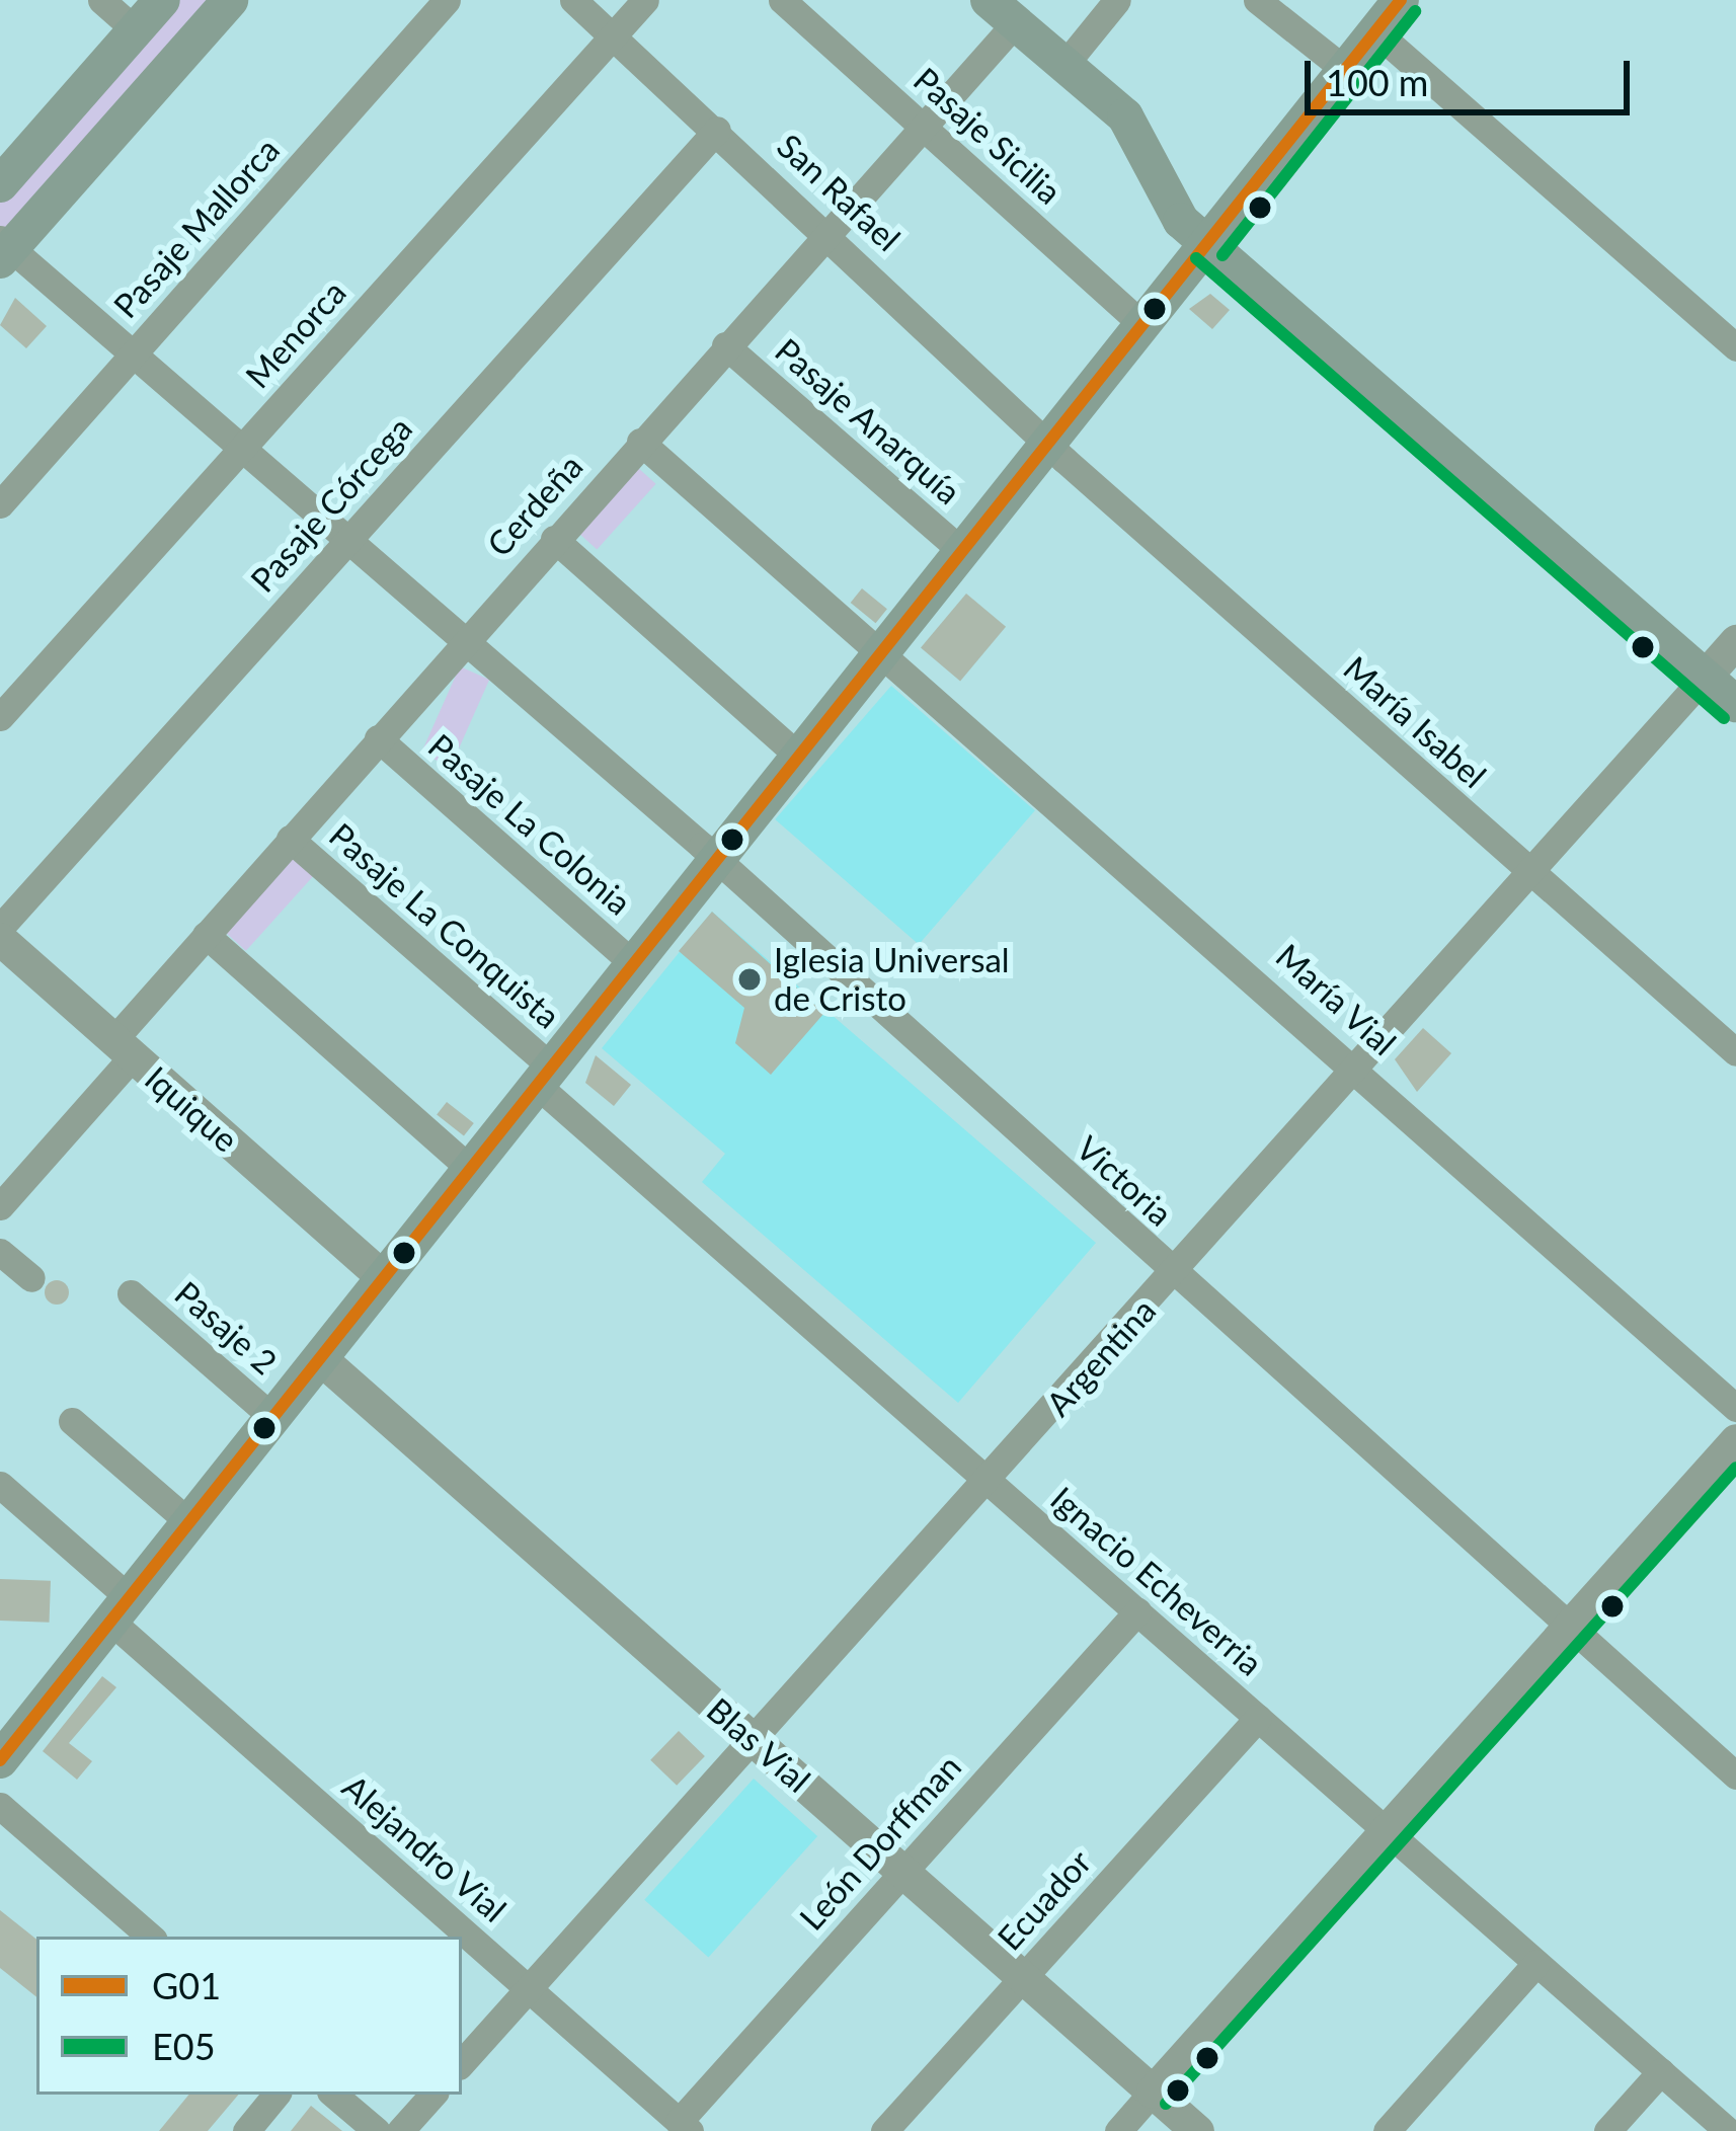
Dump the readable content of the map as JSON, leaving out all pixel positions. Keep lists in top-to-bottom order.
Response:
{
  "streets": {
    "street": [
      "Pasaje Sicilia",
      "San Rafael",
      "Pasaje Mallorca",
      "Menorca",
      "Pasaje Anarquía",
      "Pasaje Córcega",
      "Cerdeña",
      "María Isabel",
      "Pasaje La Colonia",
      "Pasaje La Conquista",
      "María Vial",
      "Iquique",
      "Victoria",
      "Pasaje 2",
      "Argentina",
      "Ignacio Echeverria",
      "Blas Vial",
      "León Dorffman",
      "Alejandro Vial",
      "Ecuador"
    ]
  },
  "crossings": [
    ["Pasaje Sicilia", "Cerdeña"],
    ["San Rafael", "Menorca"],
    ["San Rafael", "Pasaje Córcega"],
    ["San Rafael", "Cerdeña"],
    ["San Rafael", "María Isabel"],
    ["Pasaje Mallorca", "Victoria"],
    ["Menorca", "Victoria"],
    ["Pasaje Anarquía", "Cerdeña"],
    ["Pasaje Córcega", "Victoria"],
    ["Cerdeña", "Pasaje La Colonia"],
    ["Cerdeña", "Pasaje La Conquista"],
    ["Cerdeña", "María Vial"],
    ["Cerdeña", "Iquique"],
    ["Cerdeña", "Victoria"],
    ["María Isabel", "Argentina"],
    ["Pasaje La Conquista", "Ignacio Echeverria"],
    ["María Vial", "Argentina"],
    ["Victoria", "Argentina"],
    ["Argentina", "Ignacio Echeverria"],
    ["Argentina", "Blas Vial"],
    ["Argentina", "Alejandro Vial"],
    ["Ignacio Echeverria", "León Dorffman"],
    ["Ignacio Echeverria", "Ecuador"],
    ["Blas Vial", "León Dorffman"],
    ["Blas Vial", "Ecuador"],
    ["León Dorffman", "Alejandro Vial"]
  ],
  "places": ["Iglesia Universal de Cristo"],
  "lines": ["transit line G01", "transit line E05"],
  "legend": ["G01", "E05"],
  "scale_bar": "100 m"
}
